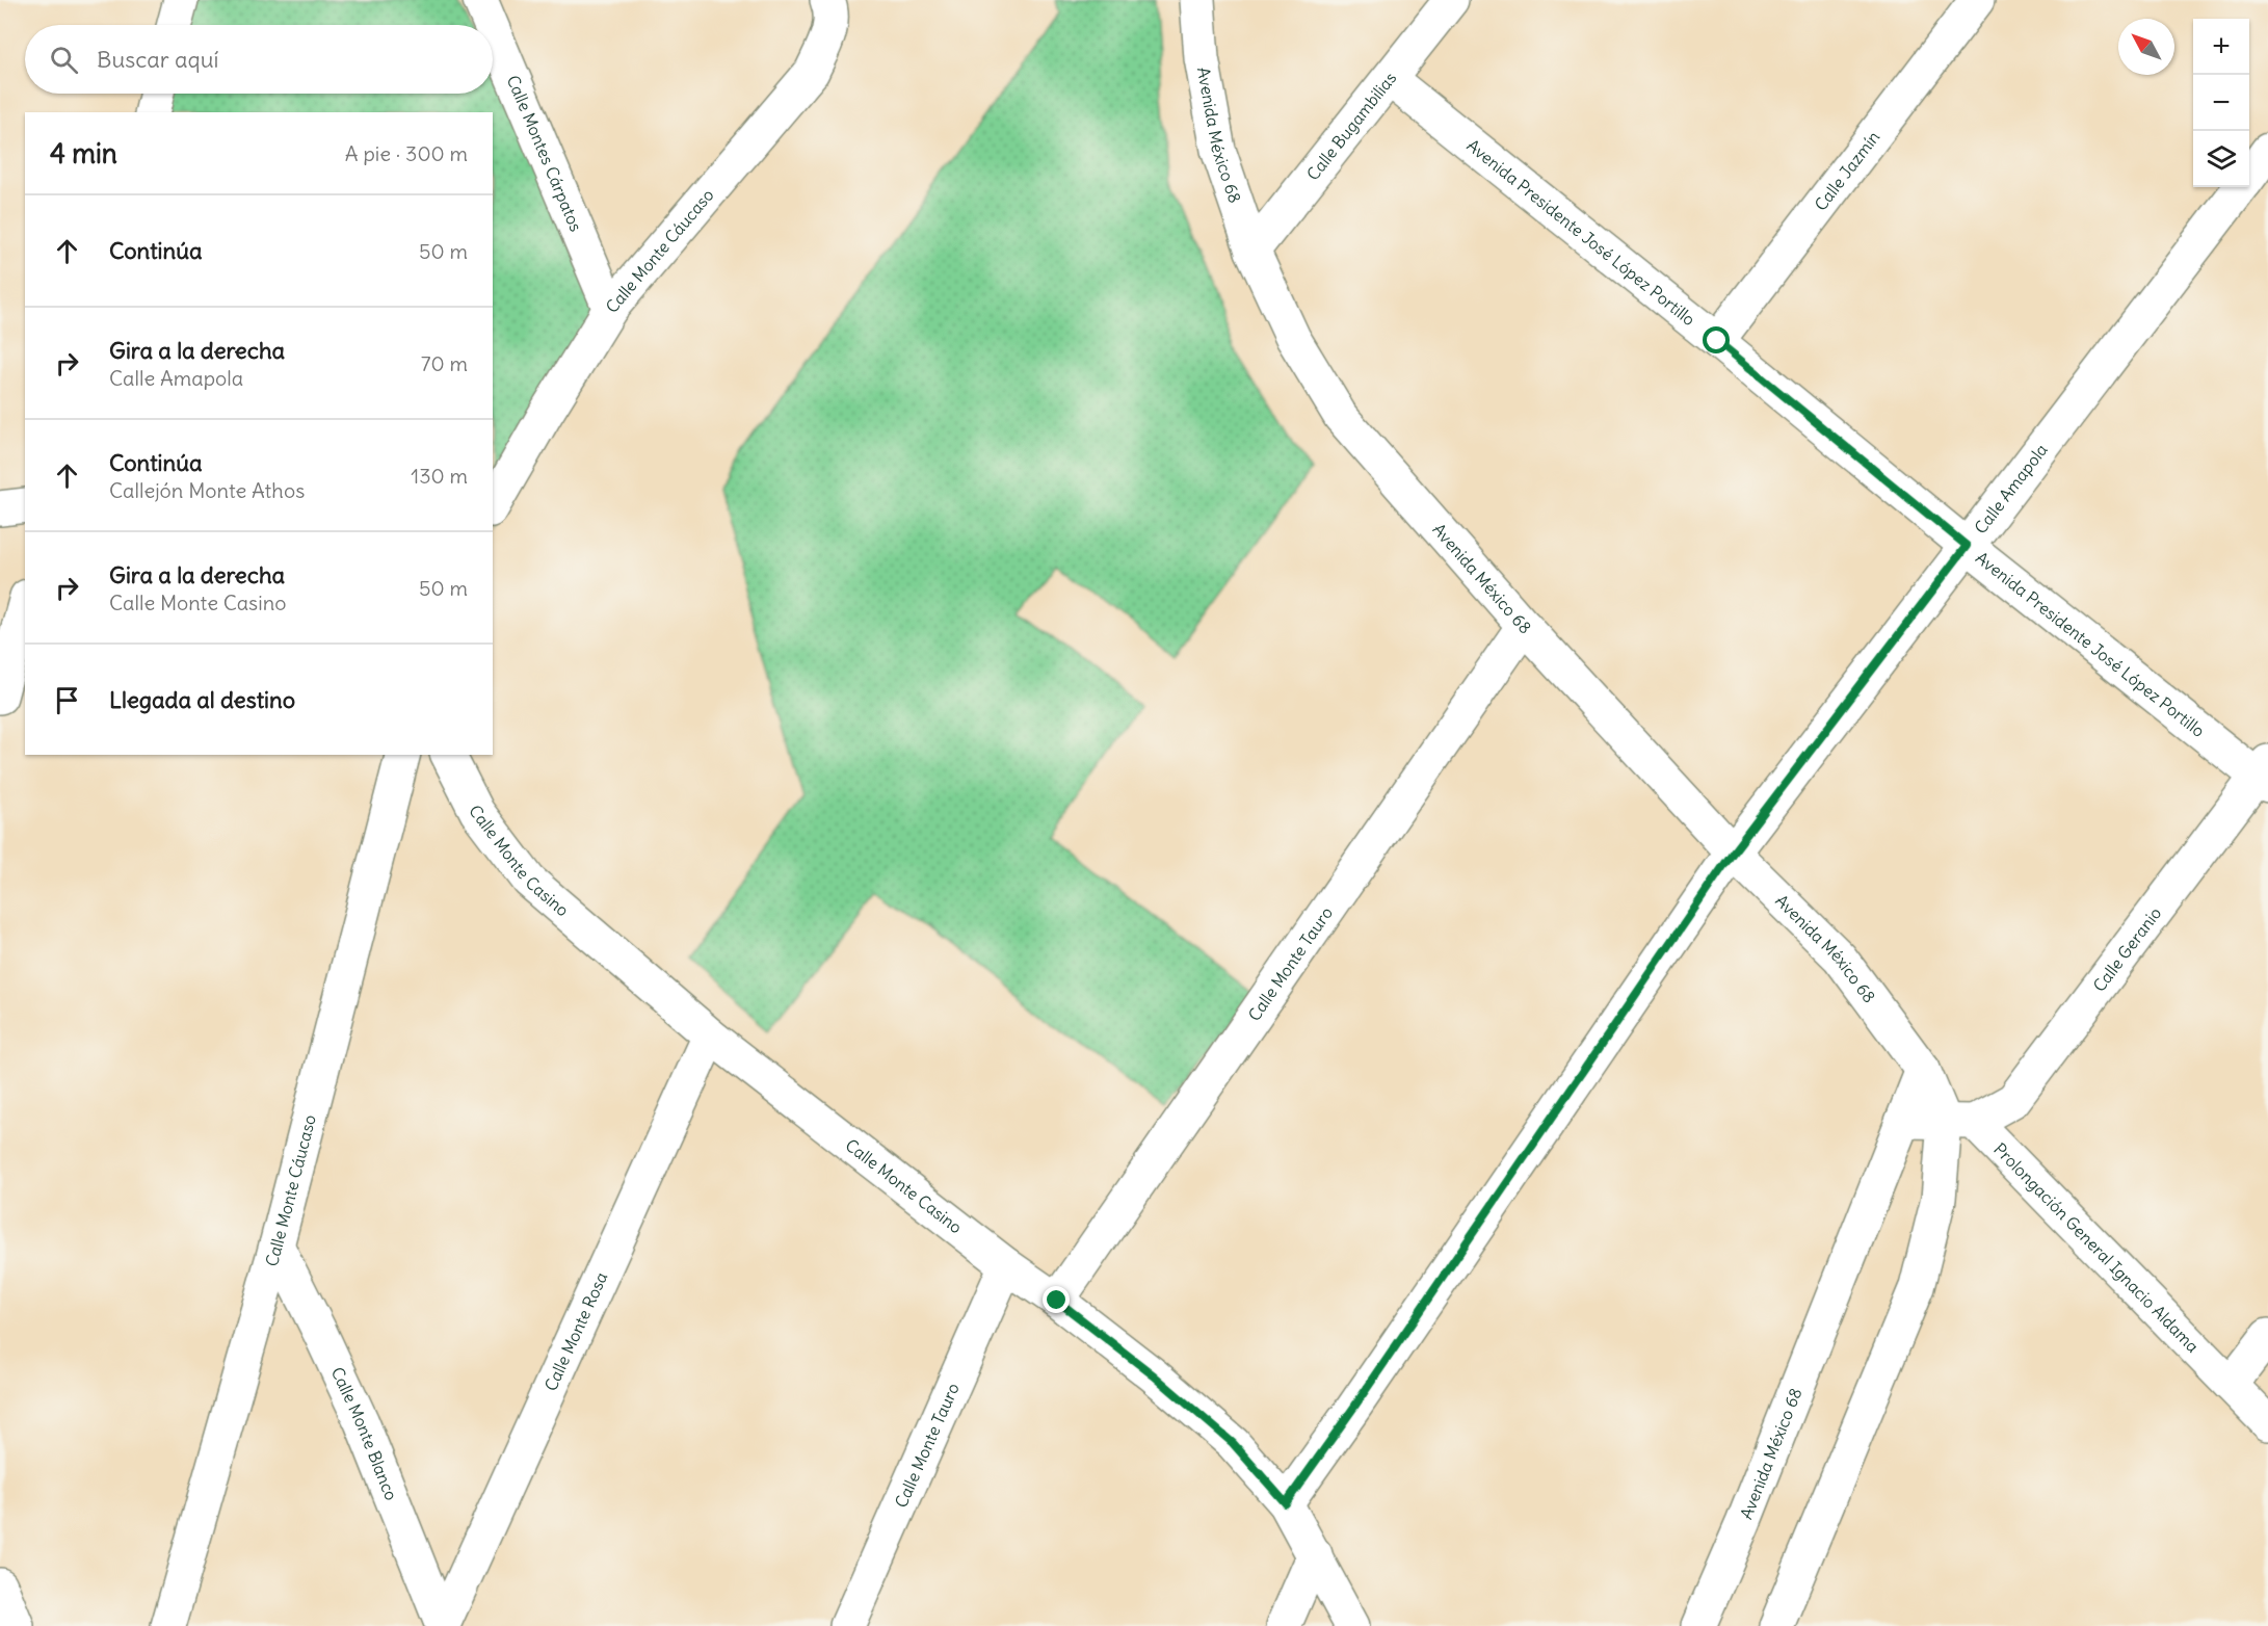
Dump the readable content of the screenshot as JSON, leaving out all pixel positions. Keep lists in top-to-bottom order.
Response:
{
  "streets": {
    "street": [
      "Calle Bugambilias",
      "Avenida México 68",
      "Calle Montes Cárpatos",
      "Calle Jazmín",
      "Avenida Presidente José López Portillo",
      "Calle Monte Cáucaso",
      "Calle Amapola",
      "Calle Monte Casino",
      "Calle Geranio",
      "Calle Monte Tauro",
      "Prolongación General Ignacio Aldama",
      "Calle Monte Rosa",
      "Calle Monte Blanco"
    ]
  },
  "crossings": [
    ["Calle Bugambilias", "Avenida México 68"],
    ["Calle Bugambilias", "Avenida Presidente José López Portillo"],
    ["Avenida México 68", "Calle Amapola"],
    ["Avenida México 68", "Calle Geranio"],
    ["Avenida México 68", "Calle Monte Tauro"],
    ["Avenida México 68", "Prolongación General Ignacio Aldama"],
    ["Calle Montes Cárpatos", "Calle Monte Cáucaso"],
    ["Calle Jazmín", "Avenida Presidente José López Portillo"],
    ["Avenida Presidente José López Portillo", "Calle Amapola"],
    ["Avenida Presidente José López Portillo", "Calle Geranio"],
    ["Calle Monte Cáucaso", "Calle Monte Blanco"],
    ["Calle Amapola", "Calle Monte Casino"],
    ["Calle Monte Casino", "Calle Monte Tauro"],
    ["Calle Monte Casino", "Calle Monte Rosa"],
    ["Calle Geranio", "Prolongación General Ignacio Aldama"],
    ["Calle Monte Rosa", "Calle Monte Blanco"]
  ],
  "north": "top left",
  "page": {
    "map_buttons": ["+", "−"],
    "search": "Buscar aquí",
    "heading": ["4 min", "A pie · 300 m"],
    "list": [
      ["Continúa", "50 m"],
      ["Gira a la derecha", "Calle Amapola", "70 m"],
      ["Continúa", "Callejón Monte Athos", "130 m"],
      ["Gira a la derecha", "Calle Monte Casino", "50 m"],
      "Llegada al destino"
    ]
  }
}
